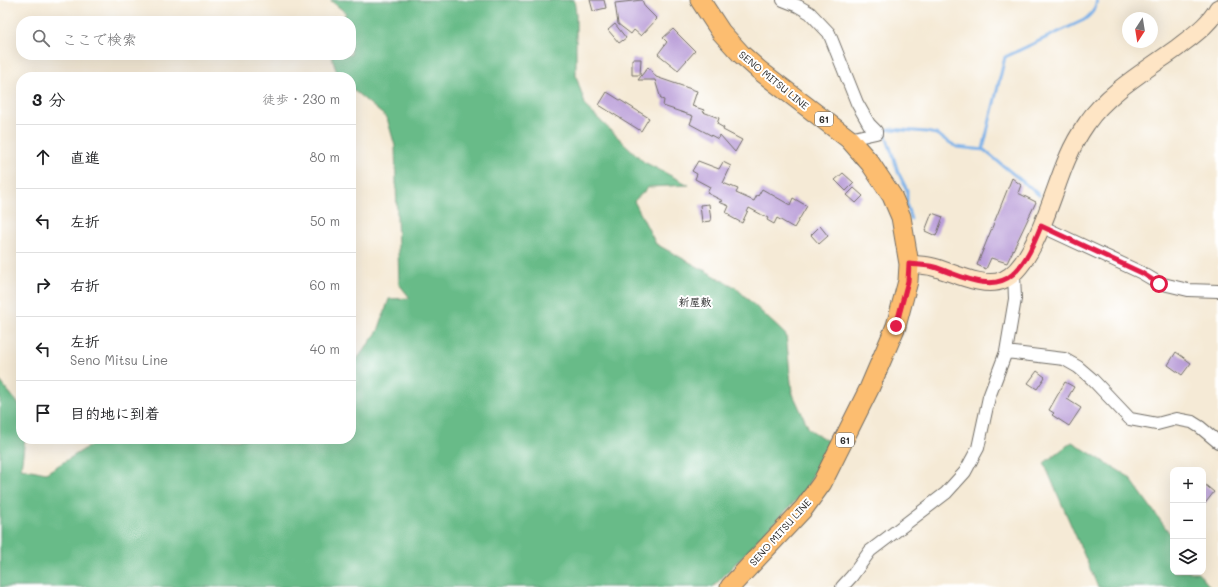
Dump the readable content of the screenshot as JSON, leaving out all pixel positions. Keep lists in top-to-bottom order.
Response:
{
  "streets": {
    "main road": ["SENO MITSU LINE", "61"]
  },
  "districts": ["新屋敷"],
  "north": "bottom",
  "page": {
    "search": "ここで検索",
    "heading": ["3 分", "徒歩 · 230 m"],
    "list": [
      ["直進", "80 m"],
      ["左折", "50 m"],
      ["右折", "60 m"],
      ["左折", "Seno Mitsu Line", "40 m"],
      "目的地に到着"
    ],
    "map_buttons": ["+", "−"]
  }
}
